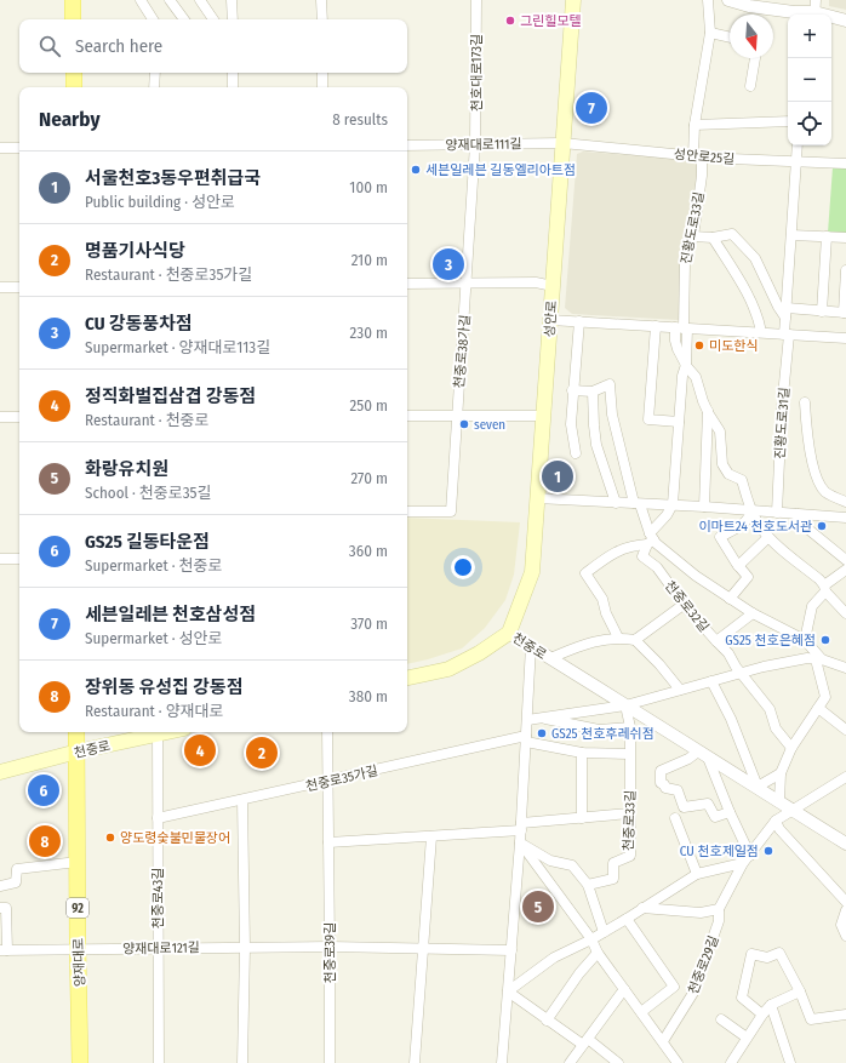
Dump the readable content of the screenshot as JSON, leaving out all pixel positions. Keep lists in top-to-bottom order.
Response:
{
  "streets": {
    "main road": [
      "성안로",
      "천중로",
      "92",
      "양재대로"
    ],
    "street": [
      "천호대로173길",
      "양재대로111길",
      "성안로25길",
      "진황도로33길",
      "천중로38가길",
      "진황도로31길",
      "천중로32길",
      "천중로35가길",
      "천중로33길",
      "천중로43길",
      "양재대로121길",
      "천중로39길",
      "천중로29길"
    ]
  },
  "crossings": [
    ["천호대로173길", "양재대로111길"],
    ["천호대로173길", "천중로38가길"],
    ["양재대로111길", "성안로25길"],
    ["양재대로111길", "성안로"],
    ["양재대로111길", "천중로38가길"],
    ["성안로25길", "진황도로33길"],
    ["성안로25길", "성안로"],
    ["성안로25길", "진황도로31길"],
    ["성안로", "천중로"],
    ["천중로", "천중로33길"],
    ["천중로", "양재대로"],
    ["천중로", "천중로29길"],
    ["천중로35가길", "천중로43길"],
    ["천중로35가길", "천중로39길"],
    ["천중로43길", "양재대로121길"],
    ["양재대로121길", "천중로39길"],
    ["양재대로121길", "양재대로"]
  ],
  "places": [
    "그린힐모텔",
    "세븐일레븐 길동엘리아트점",
    "미도한식",
    "seven",
    "이마트24 천호도서관",
    "GS25 천호은혜점",
    "GS25 천호후레쉬점",
    "양도령숯불민물장어",
    "CU 천호제일점"
  ],
  "north": "bottom",
  "page": {
    "map_buttons": ["+", "−"],
    "search": "Search here",
    "heading": ["Nearby", "8 results"],
    "pins": [
      "7",
      "3",
      "1",
      "4",
      "2",
      "6",
      "8",
      "5"
    ],
    "list": [
      {
        "mark": "1",
        "name": "서울천호3동우편취급국",
        "note": "Public building · 성안로",
        "value": "100 m"
      },
      {
        "mark": "2",
        "name": "명품기사식당",
        "note": "Restaurant · 천중로35가길",
        "value": "210 m"
      },
      {
        "mark": "3",
        "name": "CU 강동풍차점",
        "note": "Supermarket · 양재대로113길",
        "value": "230 m"
      },
      {
        "mark": "4",
        "name": "정직화벌집삼겹 강동점",
        "note": "Restaurant · 천중로",
        "value": "250 m"
      },
      {
        "mark": "5",
        "name": "화랑유치원",
        "note": "School · 천중로35길",
        "value": "270 m"
      },
      {
        "mark": "6",
        "name": "GS25 길동타운점",
        "note": "Supermarket · 천중로",
        "value": "360 m"
      },
      {
        "mark": "7",
        "name": "세븐일레븐 천호삼성점",
        "note": "Supermarket · 성안로",
        "value": "370 m"
      },
      {
        "mark": "8",
        "name": "장위동 유성집 강동점",
        "note": "Restaurant · 양재대로",
        "value": "380 m"
      }
    ]
  }
}
